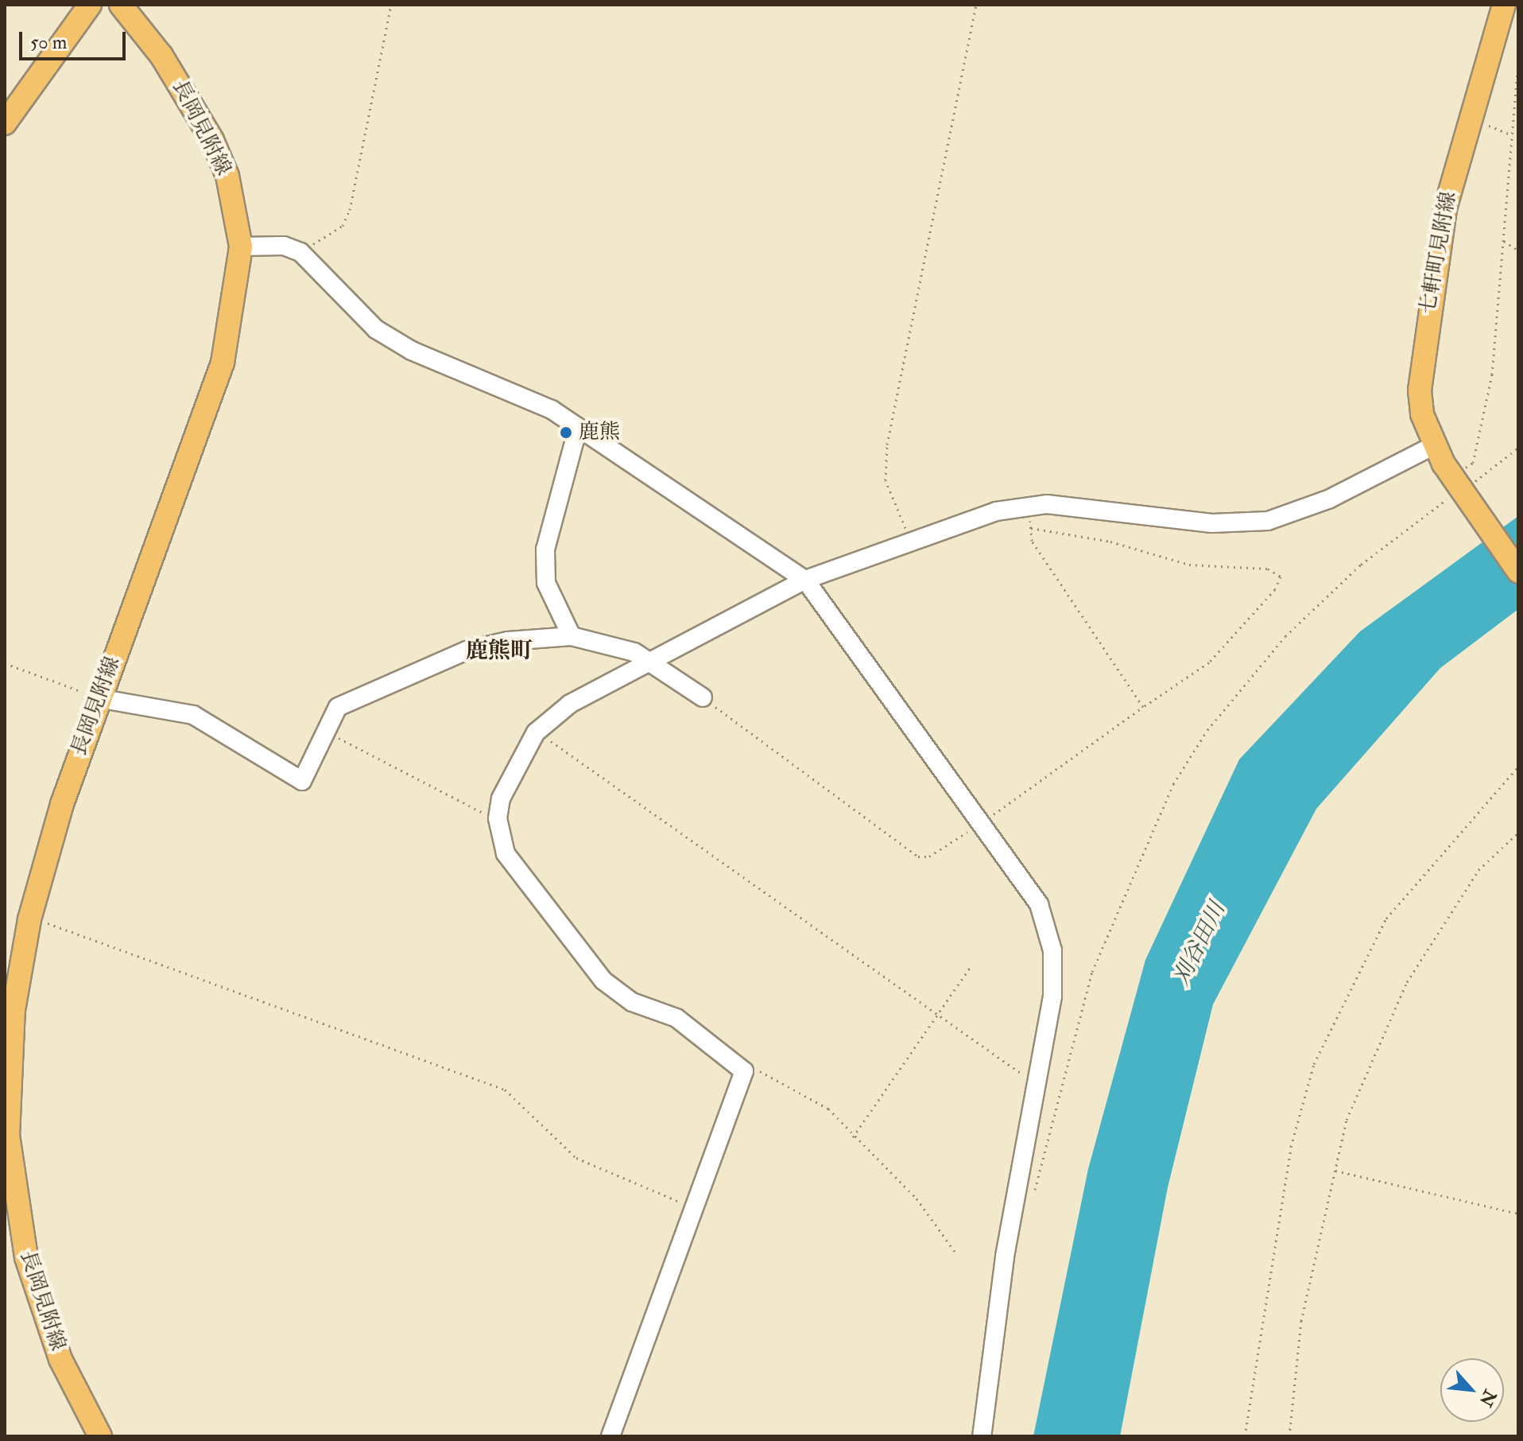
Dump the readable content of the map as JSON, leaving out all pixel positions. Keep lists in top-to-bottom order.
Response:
{
  "streets": {
    "main road": ["長岡見附線", "七軒町見附線"]
  },
  "districts": ["鹿熊町"],
  "water": ["刈谷田川"],
  "places": ["鹿熊"],
  "scale_bar": "50 m",
  "north": "bottom right"
}
